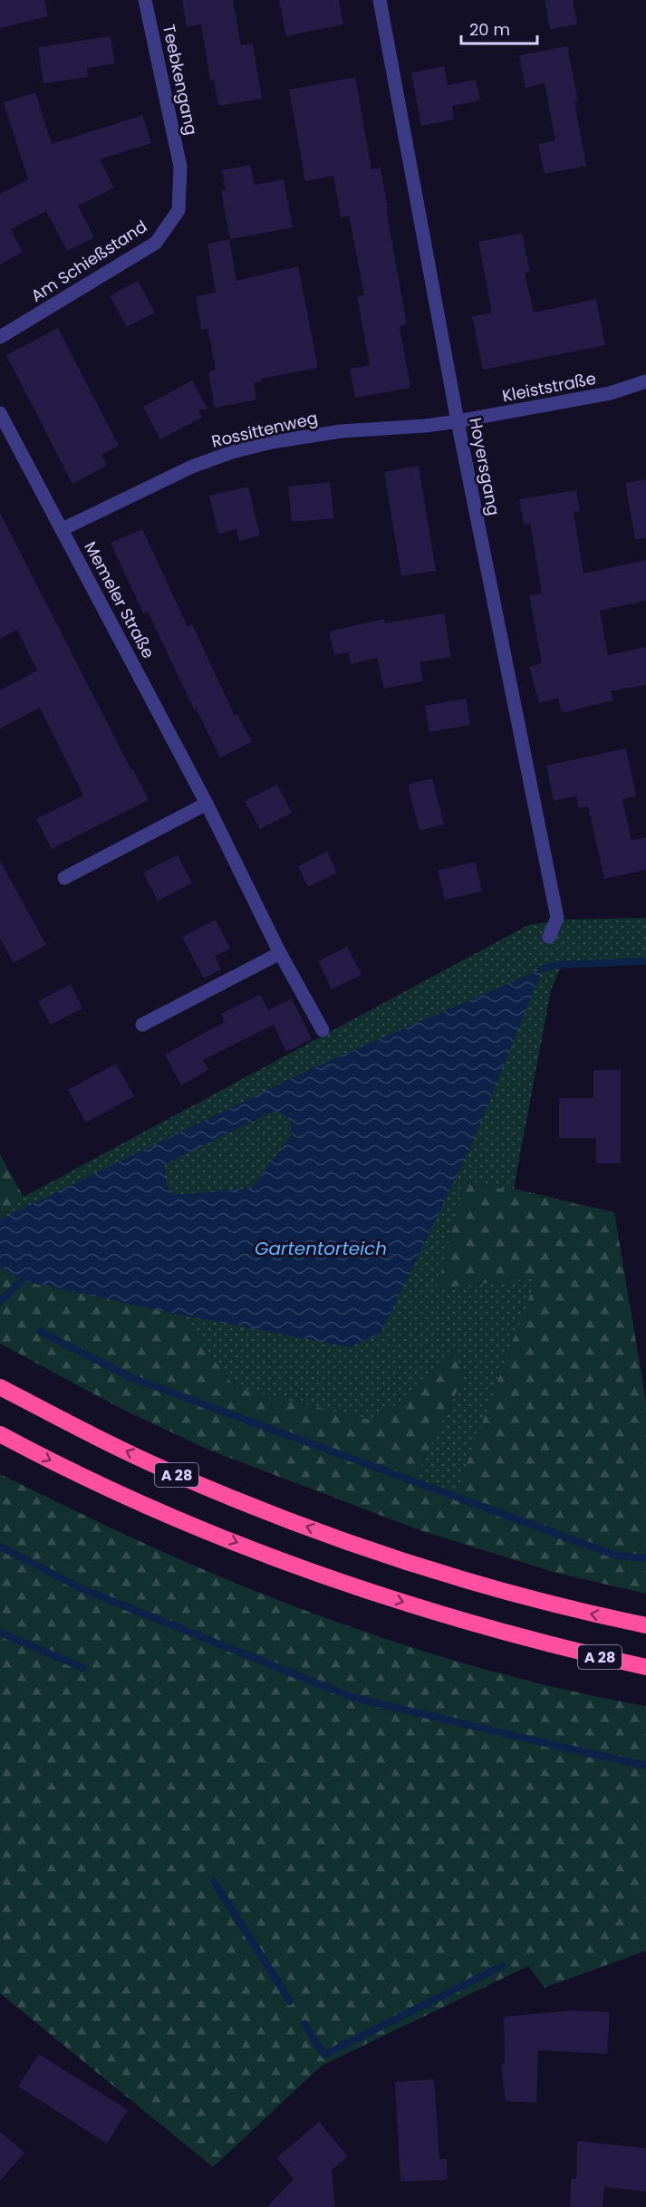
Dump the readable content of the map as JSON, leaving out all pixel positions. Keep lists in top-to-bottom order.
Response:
{
  "streets": {
    "highway": ["A 28"],
    "street": [
      "Teebkengang",
      "Am Schießstand",
      "Kleiststraße",
      "Rossittenweg",
      "Hoyersgang",
      "Memeler Straße"
    ]
  },
  "crossings": [
    ["Teebkengang", "Am Schießstand"],
    ["Kleiststraße", "Rossittenweg"],
    ["Kleiststraße", "Hoyersgang"],
    ["Rossittenweg", "Hoyersgang"],
    ["Rossittenweg", "Memeler Straße"]
  ],
  "water": ["Gartentorteich"],
  "scale_bar": "20 m"
}
